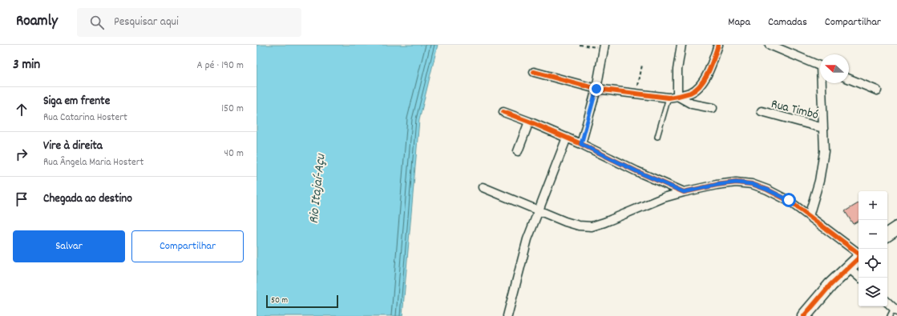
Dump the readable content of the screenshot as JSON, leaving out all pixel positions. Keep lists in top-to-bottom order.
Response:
{
  "streets": {
    "street": ["Rua Timbó"]
  },
  "water": ["Rio Itajaí-Açu"],
  "scale_bar": "50 m",
  "north": "left",
  "page": {
    "header": "Roamly",
    "search": "Pesquisar aqui",
    "nav": ["Mapa", "Camadas", "Compartilhar"],
    "heading": ["3 min", "A pé · 190 m"],
    "list": [
      ["Siga em frente", "Rua Catarina Hostert", "150 m"],
      ["Vire à direita", "Rua Ângela Maria Hostert", "40 m"],
      "Chegada ao destino"
    ],
    "map_buttons": ["+", "−"],
    "buttons": ["Salvar", "Compartilhar"],
    "scale": "50 m"
  }
}
